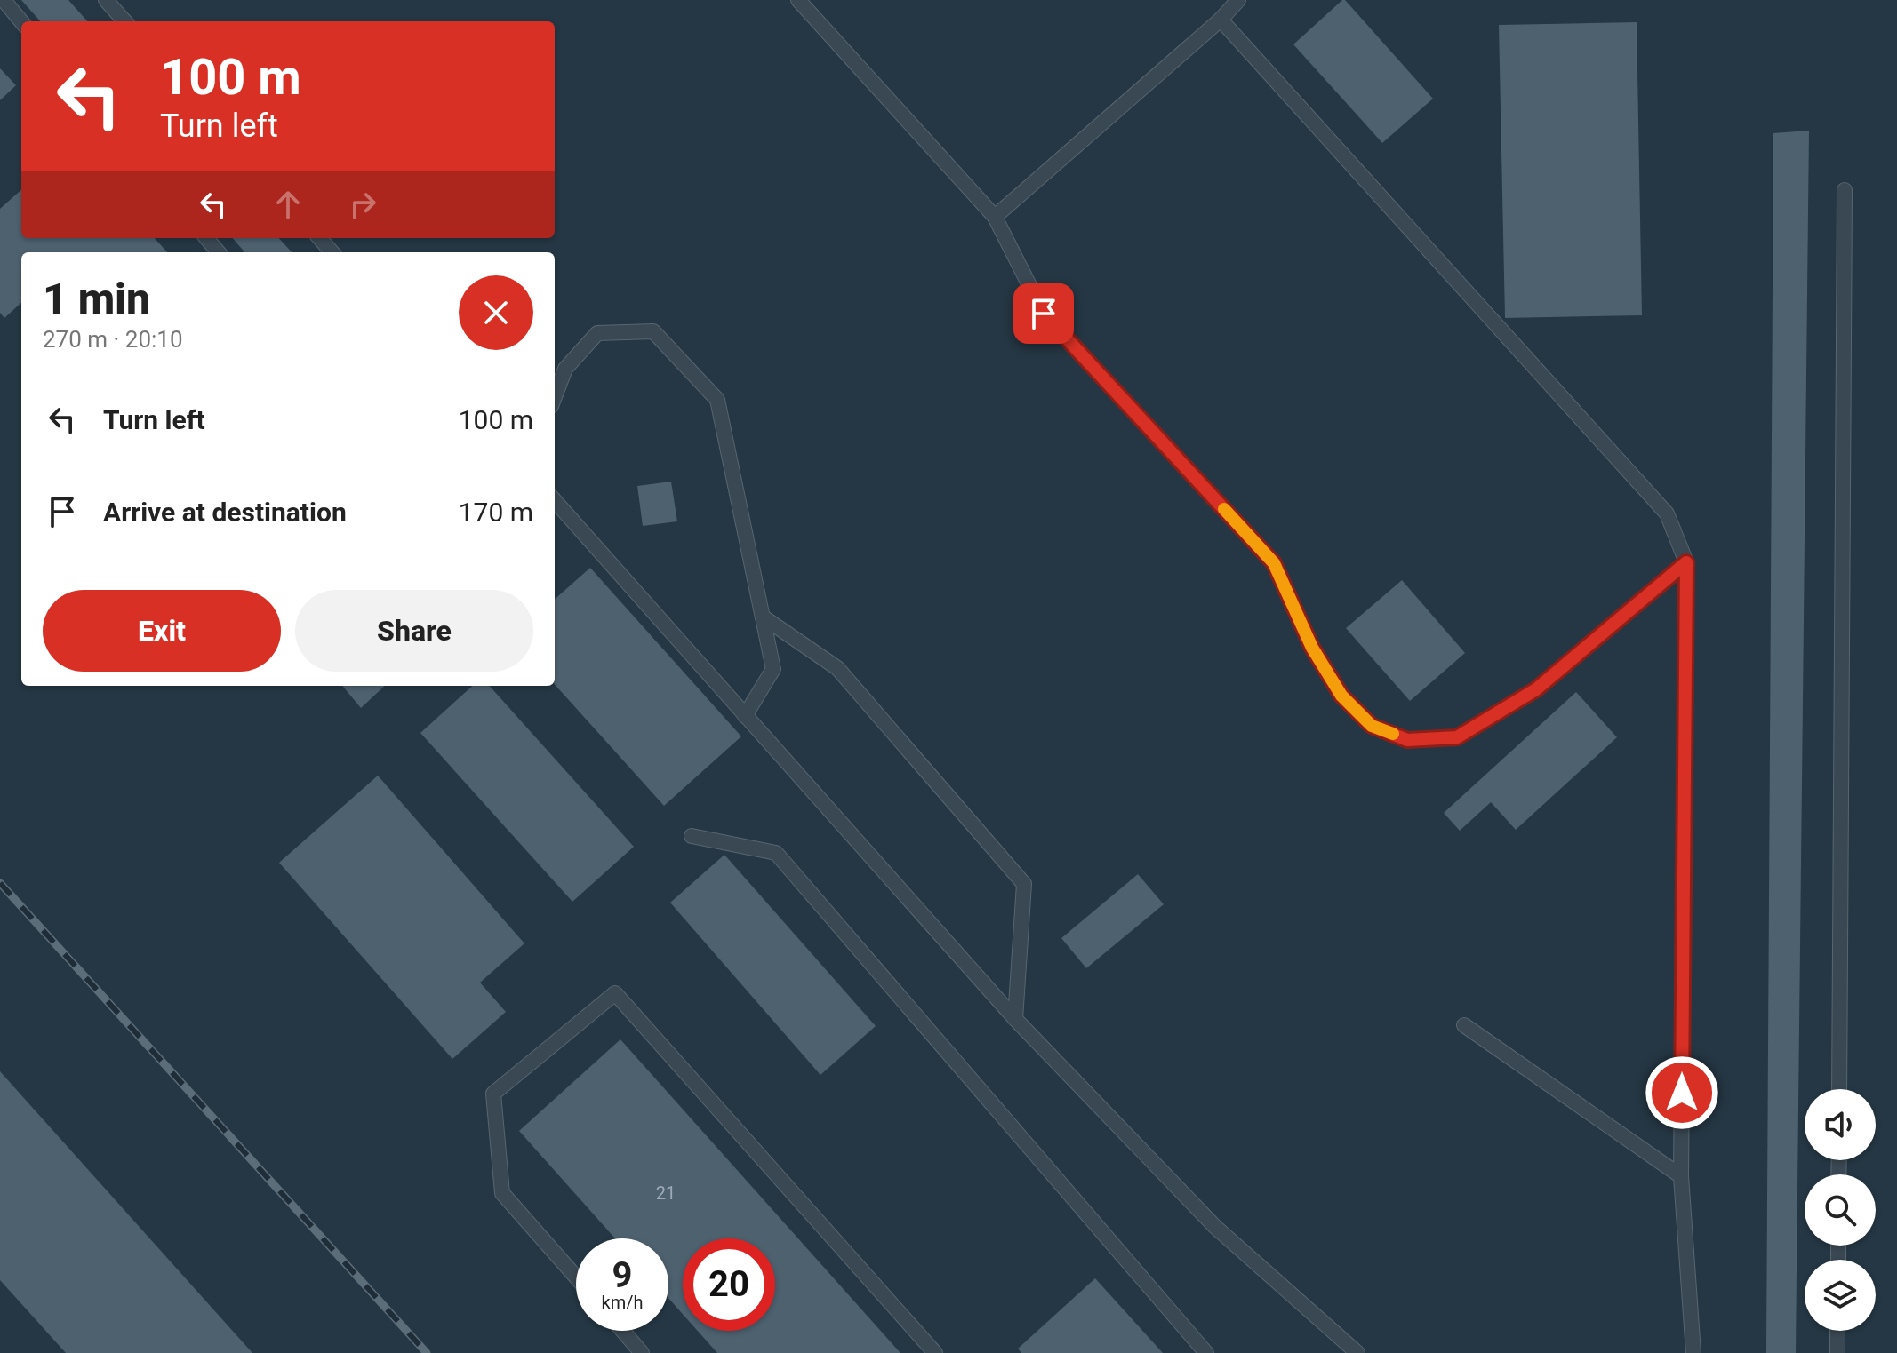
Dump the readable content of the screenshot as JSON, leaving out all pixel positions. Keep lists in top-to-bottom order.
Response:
{
  "house_numbers": ["21"],
  "page": {
    "turn": ["100 m", "Turn left"],
    "heading": ["1 min", "270 m · 20:10"],
    "list": [
      {
        "name": "Turn left",
        "value": "100 m"
      },
      {
        "name": "Arrive at destination",
        "value": "170 m"
      }
    ],
    "buttons": ["Exit", "Share"],
    "speed": "9 km/h",
    "limit": "20"
  }
}
